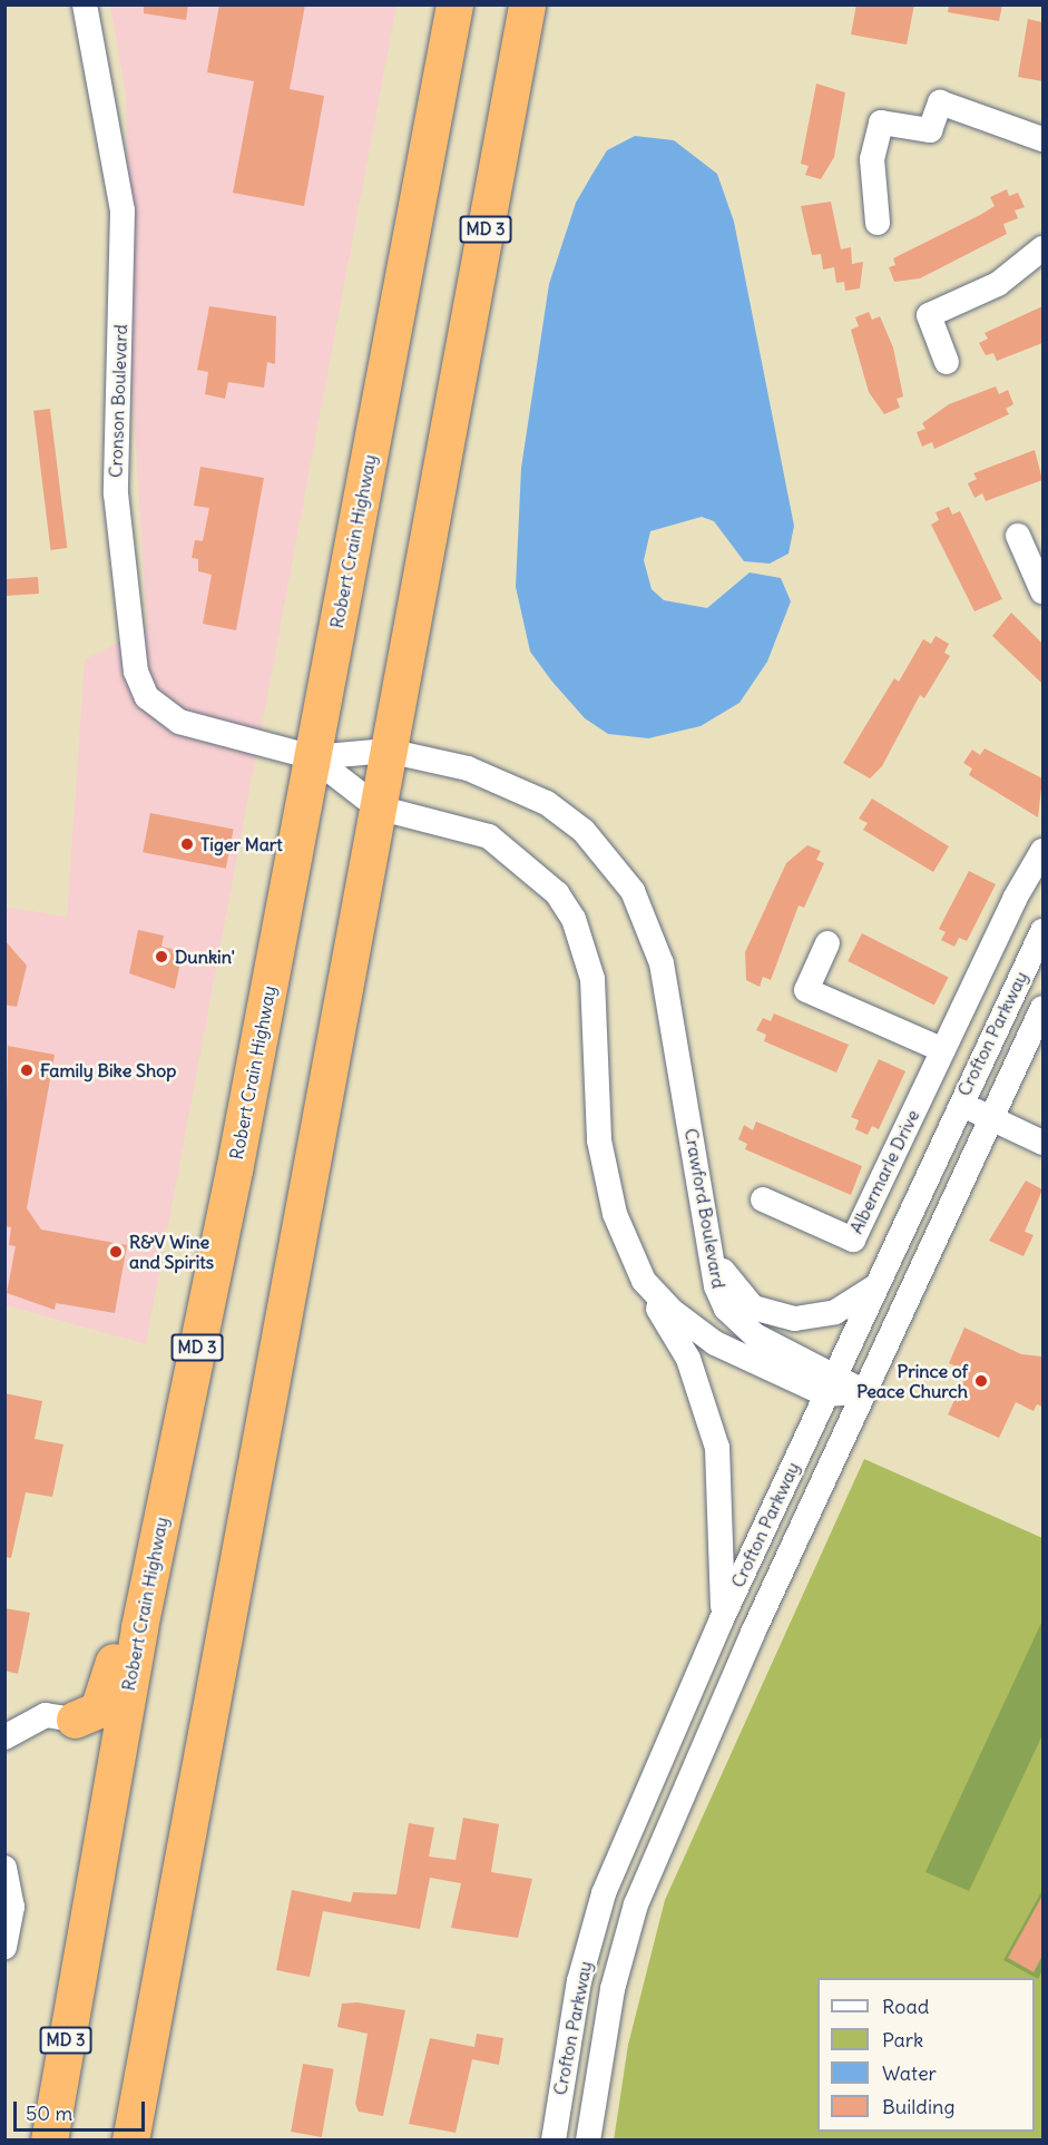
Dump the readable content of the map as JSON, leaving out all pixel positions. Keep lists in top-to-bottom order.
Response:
{
  "streets": {
    "highway": ["MD 3", "Robert Crain Highway"],
    "street": [
      "Cronson Boulevard",
      "Crofton Parkway",
      "Albermarle Drive",
      "Crawford Boulevard"
    ]
  },
  "crossings": [
    ["MD 3", "Crawford Boulevard"],
    ["Cronson Boulevard", "Robert Crain Highway"],
    ["Cronson Boulevard", "Crawford Boulevard"],
    ["Robert Crain Highway", "Crawford Boulevard"],
    ["Crofton Parkway", "Albermarle Drive"],
    ["Crofton Parkway", "Crawford Boulevard"]
  ],
  "places": [
    "Tiger Mart",
    "Dunkin'",
    "Family Bike Shop",
    "R&V Wine and Spirits",
    "Prince of Peace Church"
  ],
  "legend": [
    "Road",
    "Park",
    "Water",
    "Building"
  ],
  "scale_bar": "50 m"
}
